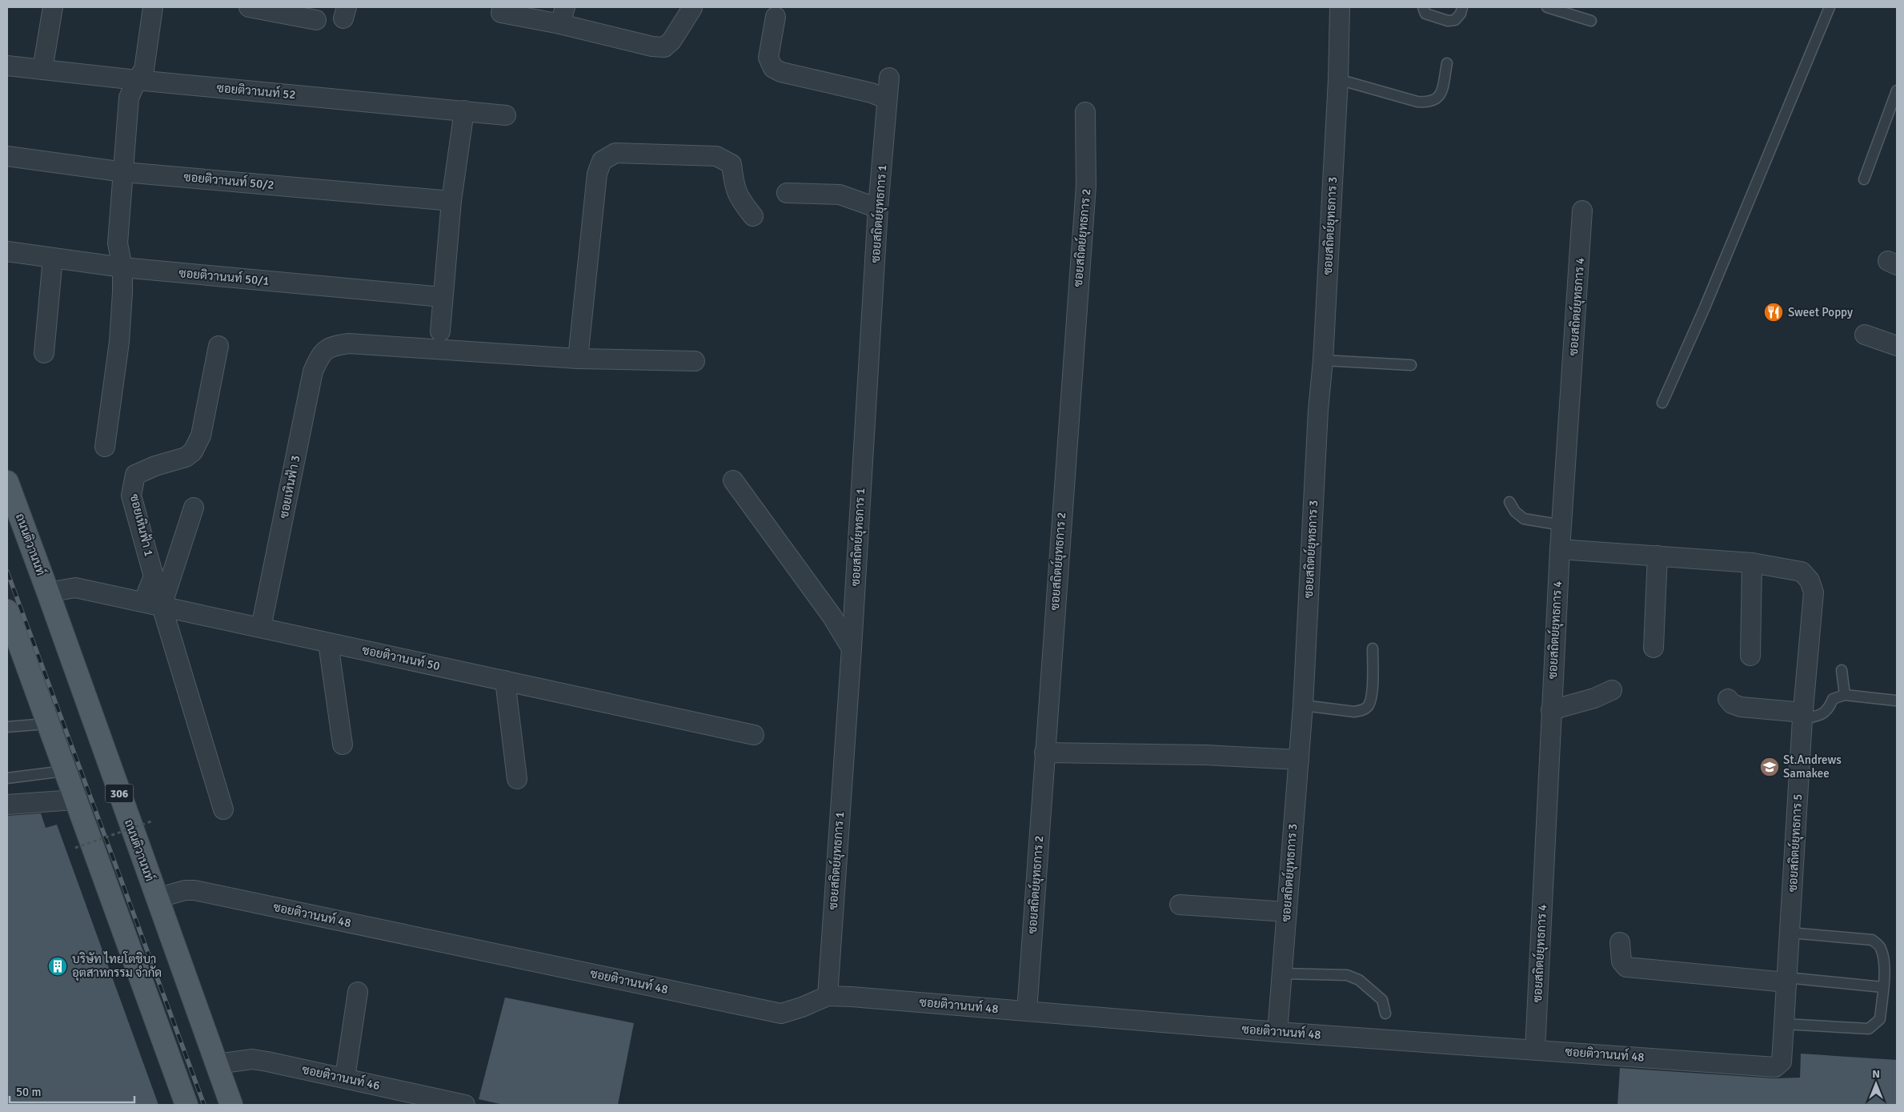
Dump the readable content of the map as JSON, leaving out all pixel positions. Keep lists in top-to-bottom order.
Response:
{
  "streets": {
    "main road": ["ถนนติวานนท์", "306"],
    "street": [
      "ซอยติวานนท์ 52",
      "ซอยติวานนท์ 50/2",
      "ซอยสถิตย์ยุทธการ 1",
      "ซอยสถิตย์ยุทธการ 3",
      "ซอยสถิตย์ยุทธการ 2",
      "ซอยติวานนท์ 50/1",
      "ซอยสถิตย์ยุทธการ 4",
      "ซอยเหินฟ้า 3",
      "ซอยเหินฟ้า 1",
      "ซอยติวานนท์ 50",
      "ซอยสถิตย์ยุทธการ 5",
      "ซอยติวานนท์ 48",
      "ซอยติวานนท์ 46"
    ]
  },
  "crossings": [
    ["ซอยสถิตย์ยุทธการ 1", "ซอยติวานนท์ 48"],
    ["ซอยสถิตย์ยุทธการ 3", "ซอยติวานนท์ 48"],
    ["ซอยสถิตย์ยุทธการ 2", "ซอยติวานนท์ 48"],
    ["ซอยสถิตย์ยุทธการ 4", "ซอยติวานนท์ 48"],
    ["ซอยเหินฟ้า 3", "ซอยติวานนท์ 50"],
    ["ซอยเหินฟ้า 1", "ซอยติวานนท์ 50"],
    ["ถนนติวานนท์", "ซอยติวานนท์ 50"],
    ["ถนนติวานนท์", "ซอยติวานนท์ 48"],
    ["ถนนติวานนท์", "ซอยติวานนท์ 46"],
    ["ซอยสถิตย์ยุทธการ 5", "ซอยติวานนท์ 48"]
  ],
  "places": {
    "restaurant": ["Sweet Poppy"],
    "school or university": ["St.Andrews Samakee"],
    "building": ["บริษัท ไทยโตชิบา อุตสาหกรรม จำกัด"]
  },
  "scale_bar": "50 m",
  "north": "top"
}
